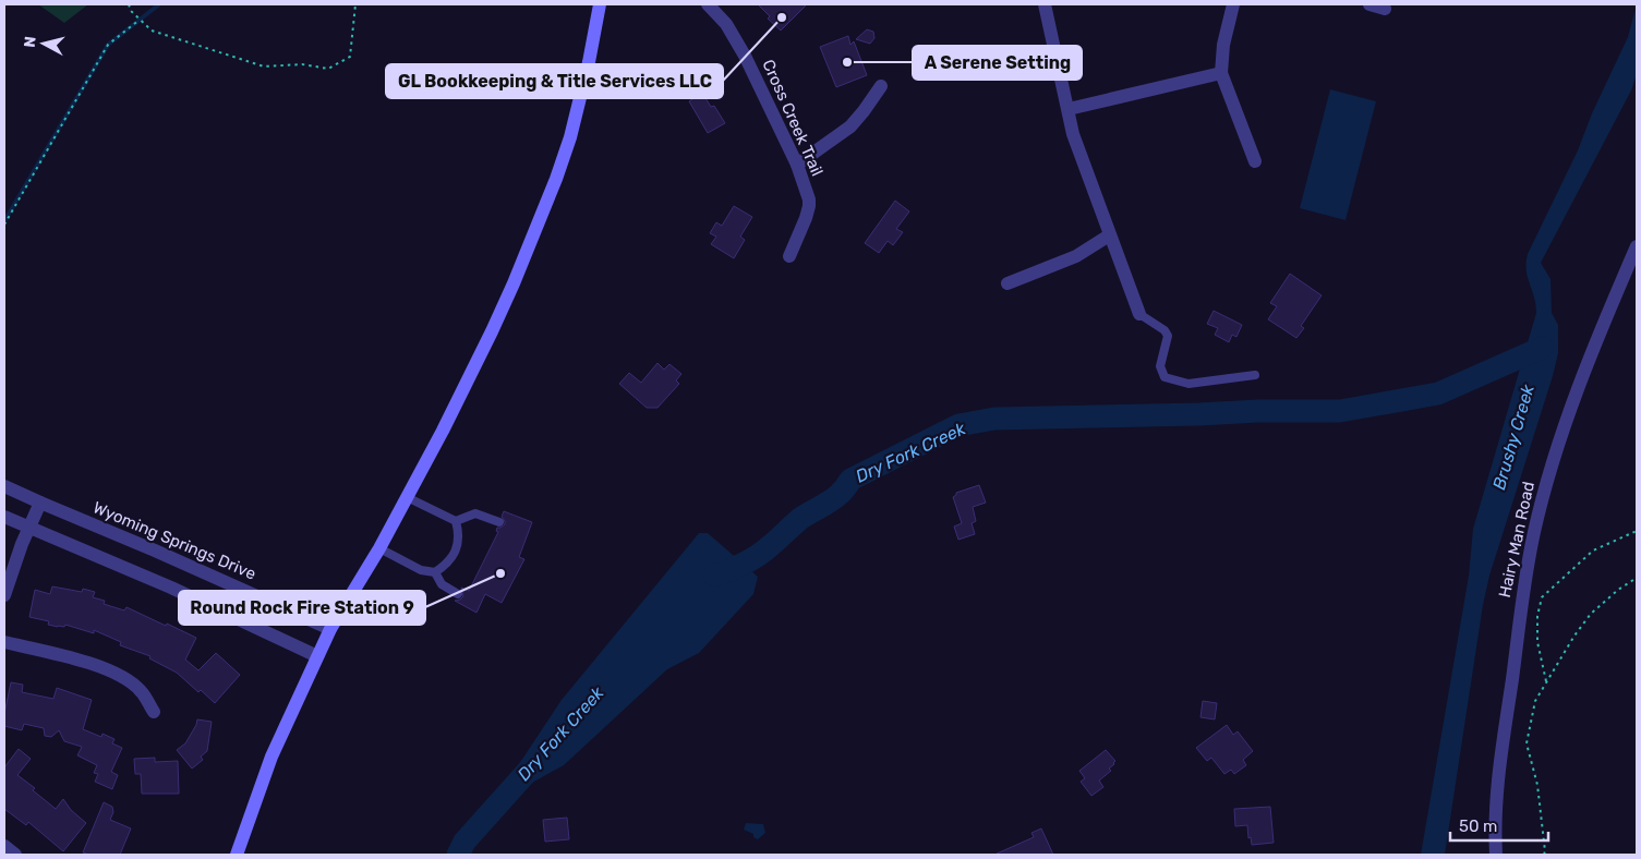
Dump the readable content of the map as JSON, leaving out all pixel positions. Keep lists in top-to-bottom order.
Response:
{
  "streets": {
    "street": ["Cross Creek Trail", "Hairy Man Road", "Wyoming Springs Drive"]
  },
  "water": ["Brushy Creek", "Dry Fork Creek"],
  "places": ["GL Bookkeeping & Title Services LLC", "A Serene Setting", "Round Rock Fire Station 9"],
  "scale_bar": "50 m",
  "north": "left"
}
